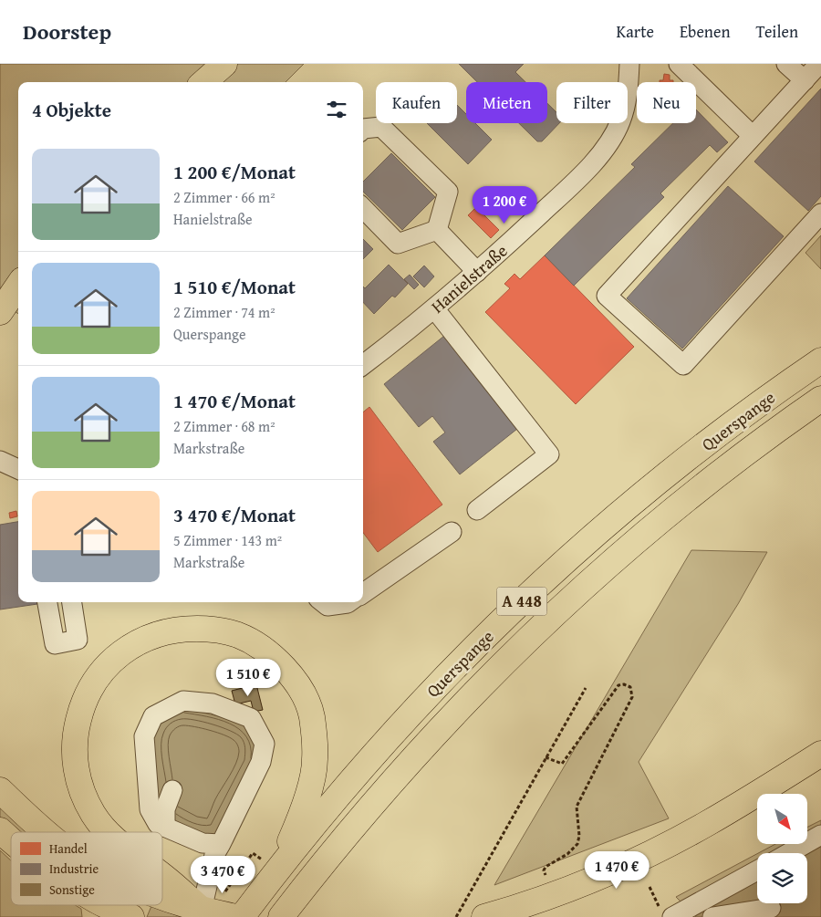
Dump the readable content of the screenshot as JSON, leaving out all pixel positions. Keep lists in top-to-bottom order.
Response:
{
  "streets": {
    "main road": ["Querspange", "A 448"],
    "street": ["Hanielstraße"]
  },
  "legend": ["Handel", "Industrie", "Sonstige"],
  "north": "bottom right",
  "page": {
    "header": "Doorstep",
    "nav": ["Karte", "Ebenen", "Teilen"],
    "chip": [
      "Kaufen",
      "Mieten",
      "Filter",
      "Neu"
    ],
    "heading": "4 Objekte",
    "list": [
      {
        "name": "1 200 €/Monat",
        "note": "2 Zimmer · 66 m² · Hanielstraße"
      },
      {
        "name": "1 510 €/Monat",
        "note": "2 Zimmer · 74 m² · Querspange"
      },
      {
        "name": "1 470 €/Monat",
        "note": "2 Zimmer · 68 m² · Markstraße"
      },
      {
        "name": "3 470 €/Monat",
        "note": "5 Zimmer · 143 m² · Markstraße"
      }
    ],
    "price": [
      "1 200 €",
      "1 510 €",
      "1 470 €",
      "3 470 €"
    ]
  }
}
